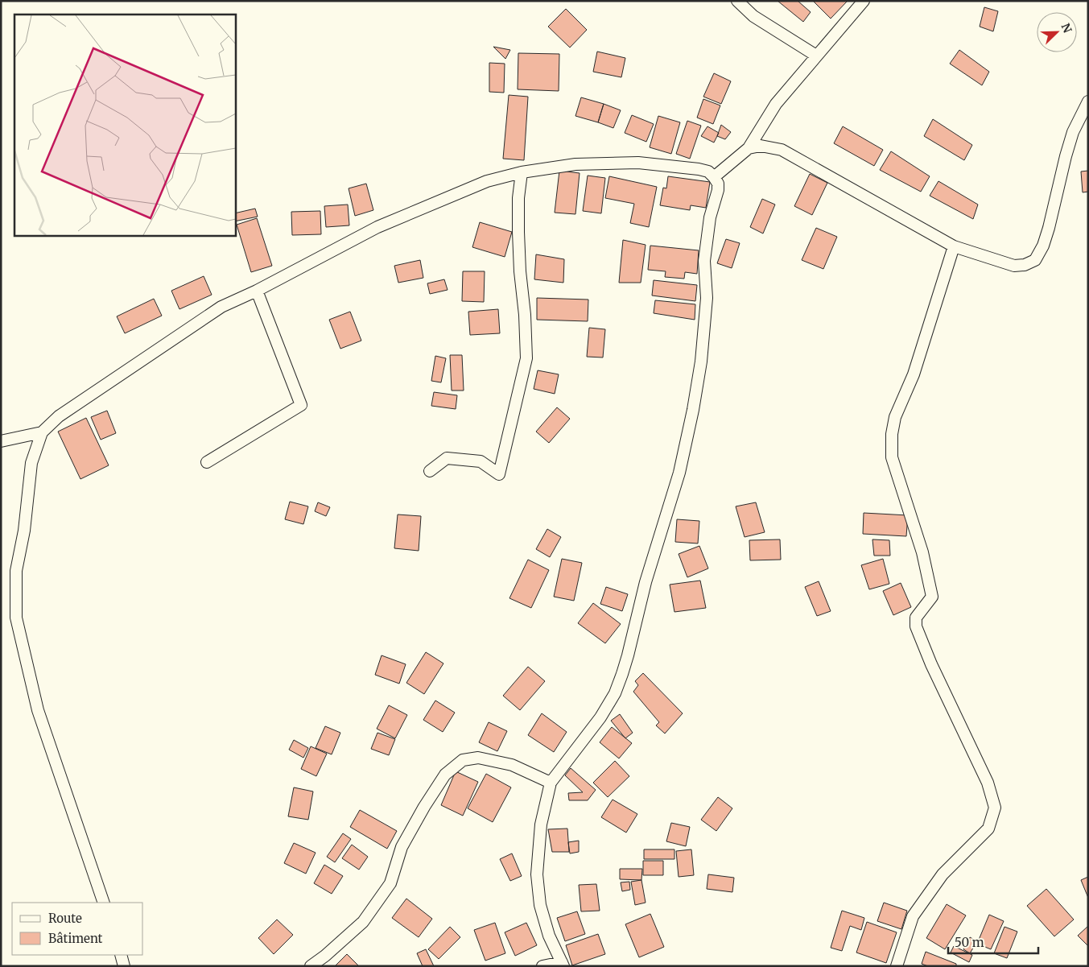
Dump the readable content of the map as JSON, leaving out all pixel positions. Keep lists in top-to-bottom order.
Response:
{
  "legend": ["Route", "Bâtiment"],
  "scale_bar": "50 m",
  "north": "top right"
}
